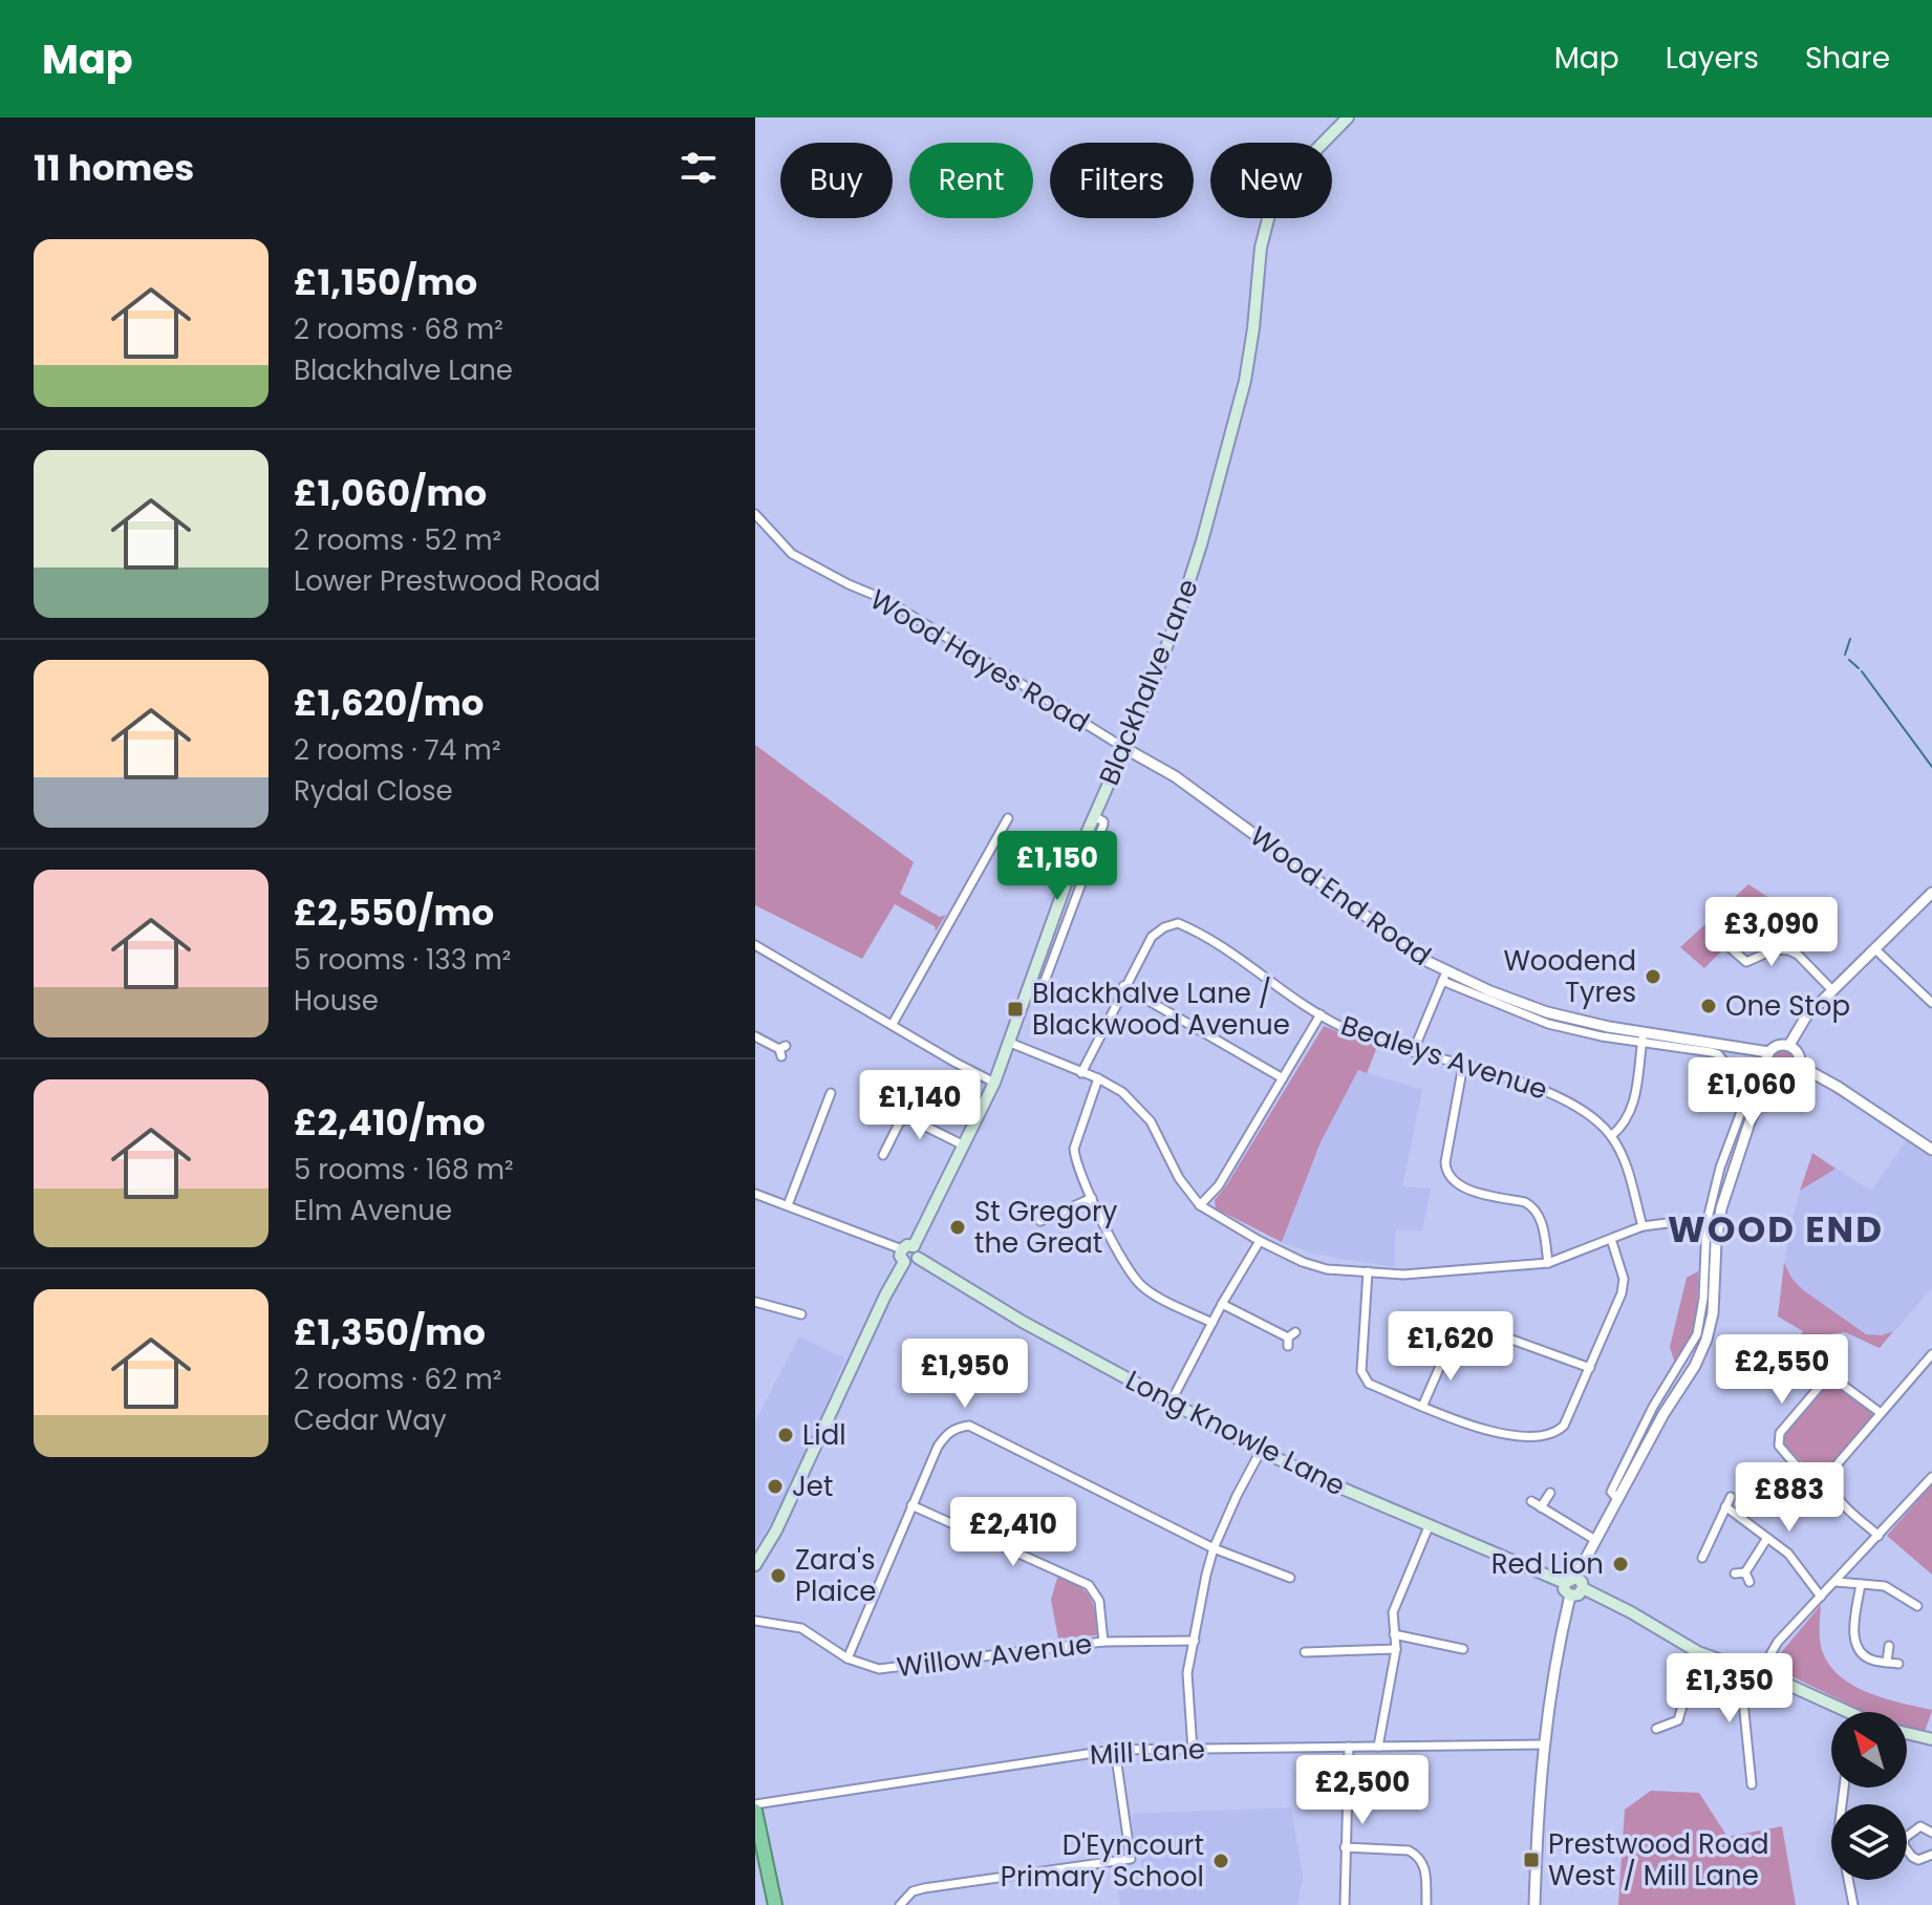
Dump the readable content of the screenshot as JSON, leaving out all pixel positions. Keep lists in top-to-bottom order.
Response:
{
  "streets": {
    "main road": ["Blackhalve Lane", "Long Knowle Lane"],
    "street": [
      "Wood Hayes Road",
      "Wood End Road",
      "Bealeys Avenue",
      "Willow Avenue",
      "Mill Lane"
    ]
  },
  "crossings": [
    ["Wood Hayes Road", "Blackhalve Lane"],
    ["Wood Hayes Road", "Wood End Road"],
    ["Blackhalve Lane", "Wood End Road"],
    ["Blackhalve Lane", "Long Knowle Lane"]
  ],
  "districts": ["WOOD END"],
  "places": {
    "other": [
      "Woodend Tyres",
      "One Stop",
      "St Gregory the Great",
      "Lidl",
      "Jet",
      "Red Lion",
      "Zara's Plaice",
      "D'Eyncourt Primary School"
    ],
    "transit": ["Blackhalve Lane / Blackwood Avenue", "Prestwood Road West / Mill Lane"]
  },
  "north": "top left",
  "page": {
    "header": "Map",
    "nav": ["Map", "Layers", "Share"],
    "heading": "11 homes",
    "chip": [
      "Buy",
      "Rent",
      "Filters",
      "New"
    ],
    "list": [
      {
        "name": "£1,150/mo",
        "note": "2 rooms · 68 m² · Blackhalve Lane"
      },
      {
        "name": "£1,060/mo",
        "note": "2 rooms · 52 m² · Lower Prestwood Road"
      },
      {
        "name": "£1,620/mo",
        "note": "2 rooms · 74 m² · Rydal Close"
      },
      {
        "name": "£2,550/mo",
        "note": "5 rooms · 133 m² · House"
      },
      {
        "name": "£2,410/mo",
        "note": "5 rooms · 168 m² · Elm Avenue"
      },
      {
        "name": "£1,350/mo",
        "note": "2 rooms · 62 m² · Cedar Way"
      }
    ],
    "price": [
      "£1,150",
      "£3,090",
      "£1,060",
      "£1,140",
      "£1,620",
      "£2,550",
      "£1,950",
      "£883",
      "£2,410",
      "£1,350",
      "£2,500"
    ]
  }
}
